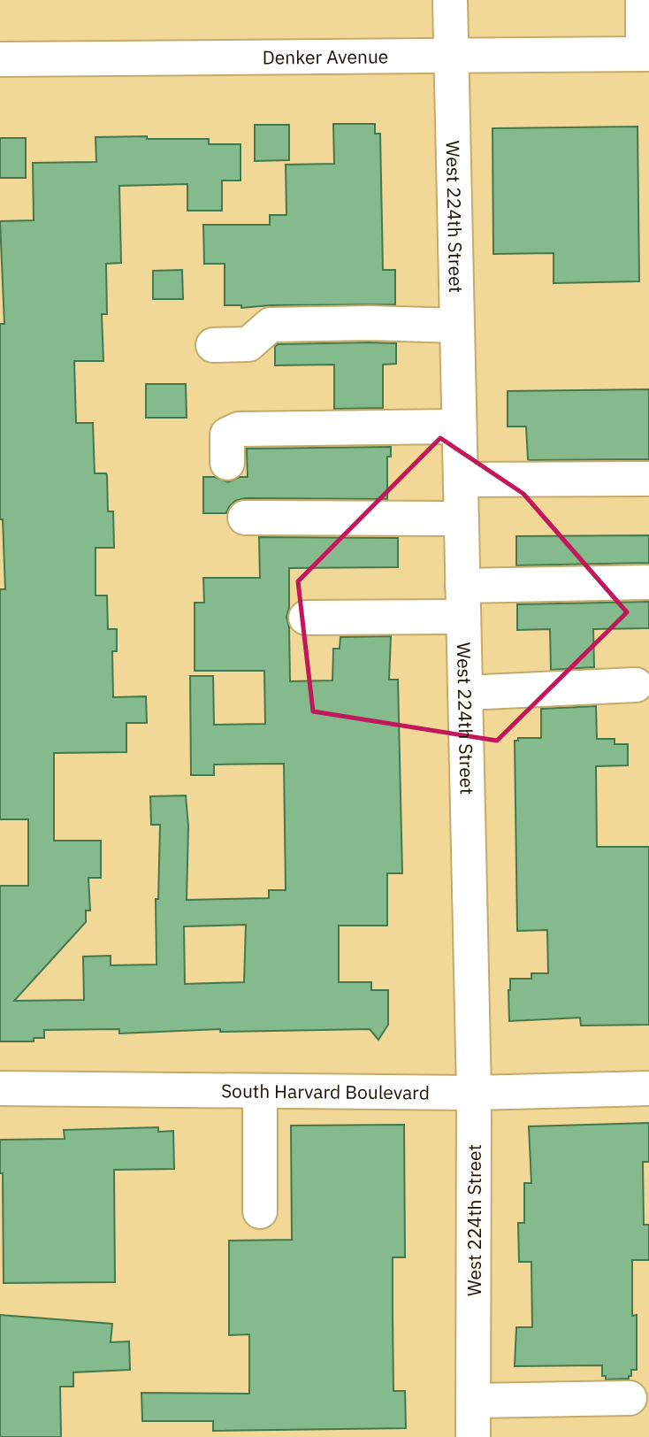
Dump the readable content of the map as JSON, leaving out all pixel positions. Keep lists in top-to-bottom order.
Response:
{
  "streets": {
    "street": ["Denker Avenue", "West 224th Street", "South Harvard Boulevard"]
  },
  "crossings": [
    ["Denker Avenue", "West 224th Street"],
    ["West 224th Street", "South Harvard Boulevard"]
  ]
}
